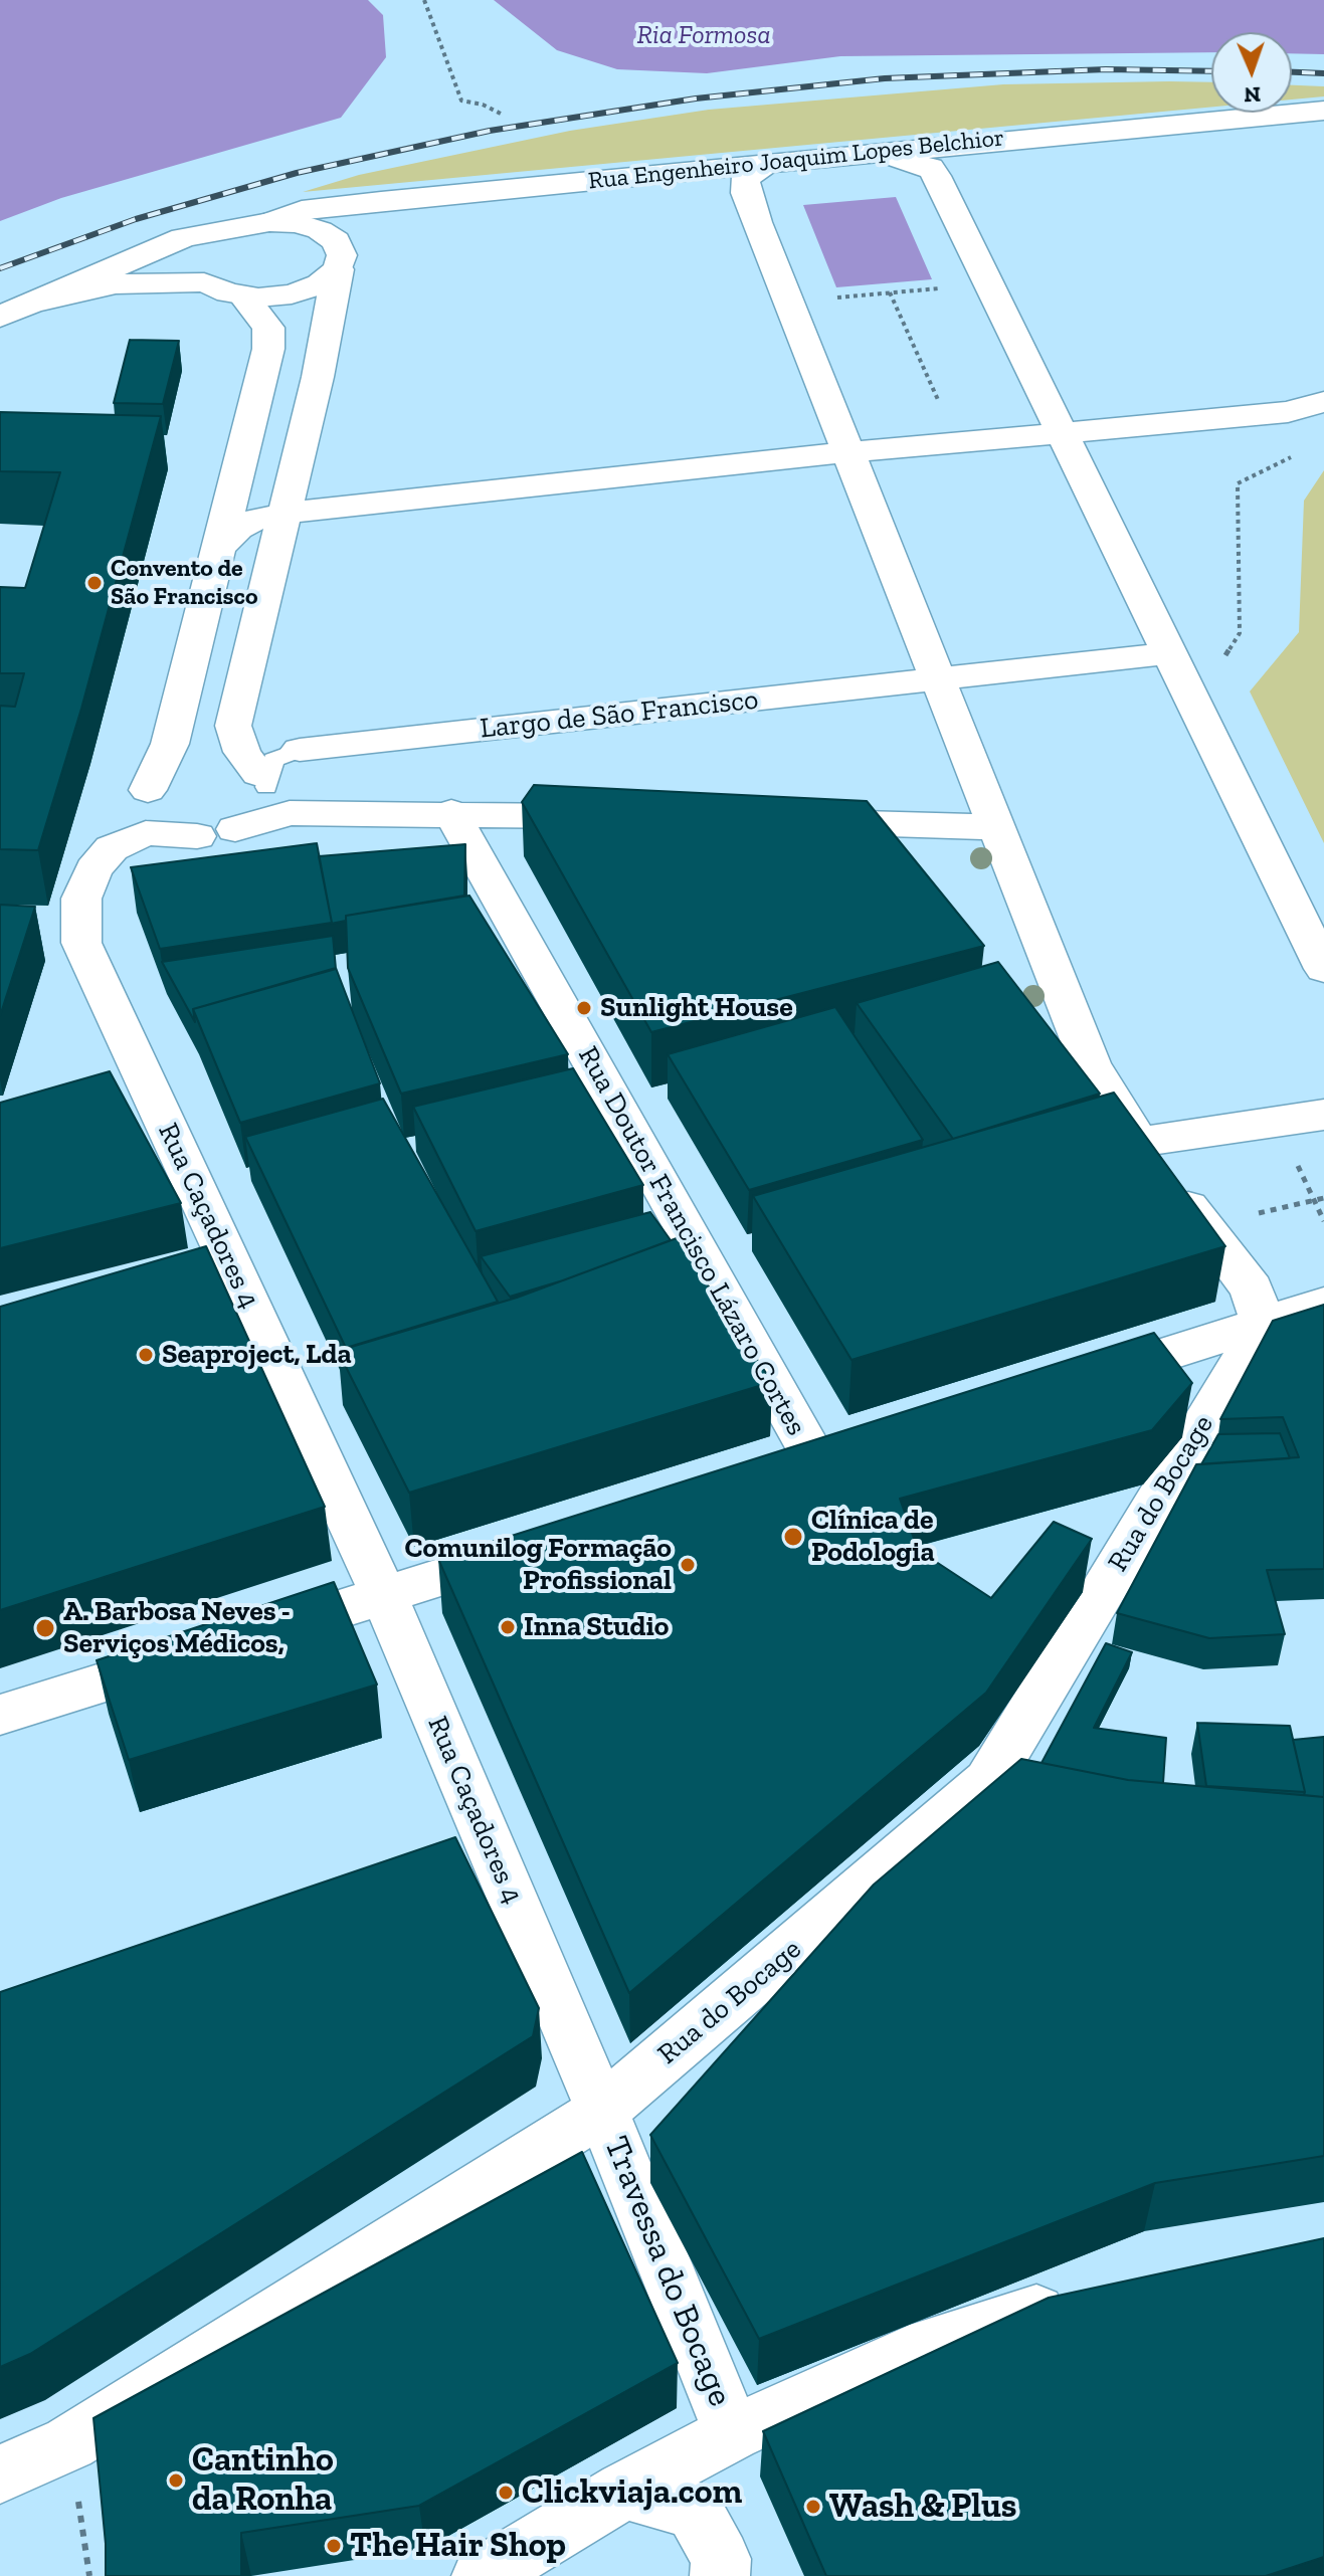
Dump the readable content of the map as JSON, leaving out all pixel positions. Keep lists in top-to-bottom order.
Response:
{
  "streets": {
    "street": [
      "Rua Engenheiro Joaquim Lopes Belchior",
      "Largo de São Francisco",
      "Rua Caçadores 4",
      "Rua Doutor Francisco Lázaro Cortes",
      "Rua do Bocage",
      "Travessa do Bocage"
    ]
  },
  "crossings": [
    ["Rua Caçadores 4", "Rua do Bocage"],
    ["Rua Caçadores 4", "Travessa do Bocage"],
    ["Rua do Bocage", "Travessa do Bocage"]
  ],
  "water": ["Ria Formosa"],
  "places": [
    "Convento de São Francisco",
    "Sunlight House",
    "Seaproject, Lda",
    "Clínica de Podologia",
    "Comunilog Formação Profissional",
    "Inna Studio",
    "A. Barbosa Neves - Serviços Médicos,",
    "Cantinho da Ronha",
    "Clickviaja.com",
    "Wash & Plus",
    "The Hair Shop"
  ],
  "north": "bottom"
}
